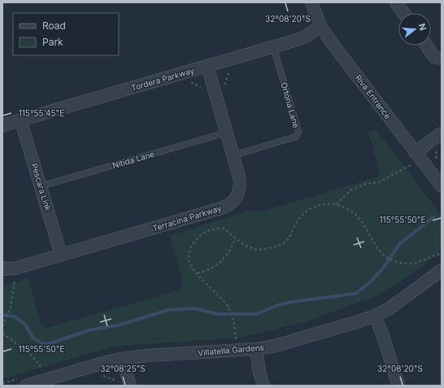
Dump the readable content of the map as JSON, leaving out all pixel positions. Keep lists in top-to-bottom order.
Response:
{
  "streets": {
    "street": [
      "Tordera Parkway",
      "Riva Entrance",
      "Pescara Link",
      "Terracina Parkway",
      "Villatella Gardens"
    ],
    "lane": ["Ortona Lane", "Nitida Lane"]
  },
  "crossings": [
    ["Tordera Parkway", "Riva Entrance"],
    ["Tordera Parkway", "Ortona Lane"],
    ["Tordera Parkway", "Pescara Link"],
    ["Tordera Parkway", "Terracina Parkway"],
    ["Ortona Lane", "Terracina Parkway"],
    ["Nitida Lane", "Pescara Link"],
    ["Nitida Lane", "Terracina Parkway"],
    ["Pescara Link", "Terracina Parkway"]
  ],
  "legend": ["Road", "Park"],
  "north": "right",
  "coordinates": [
    "32°08'20\"S",
    "115°55'45\"E",
    "115°55'50\"E",
    "32°08'25\"S"
  ]
}
